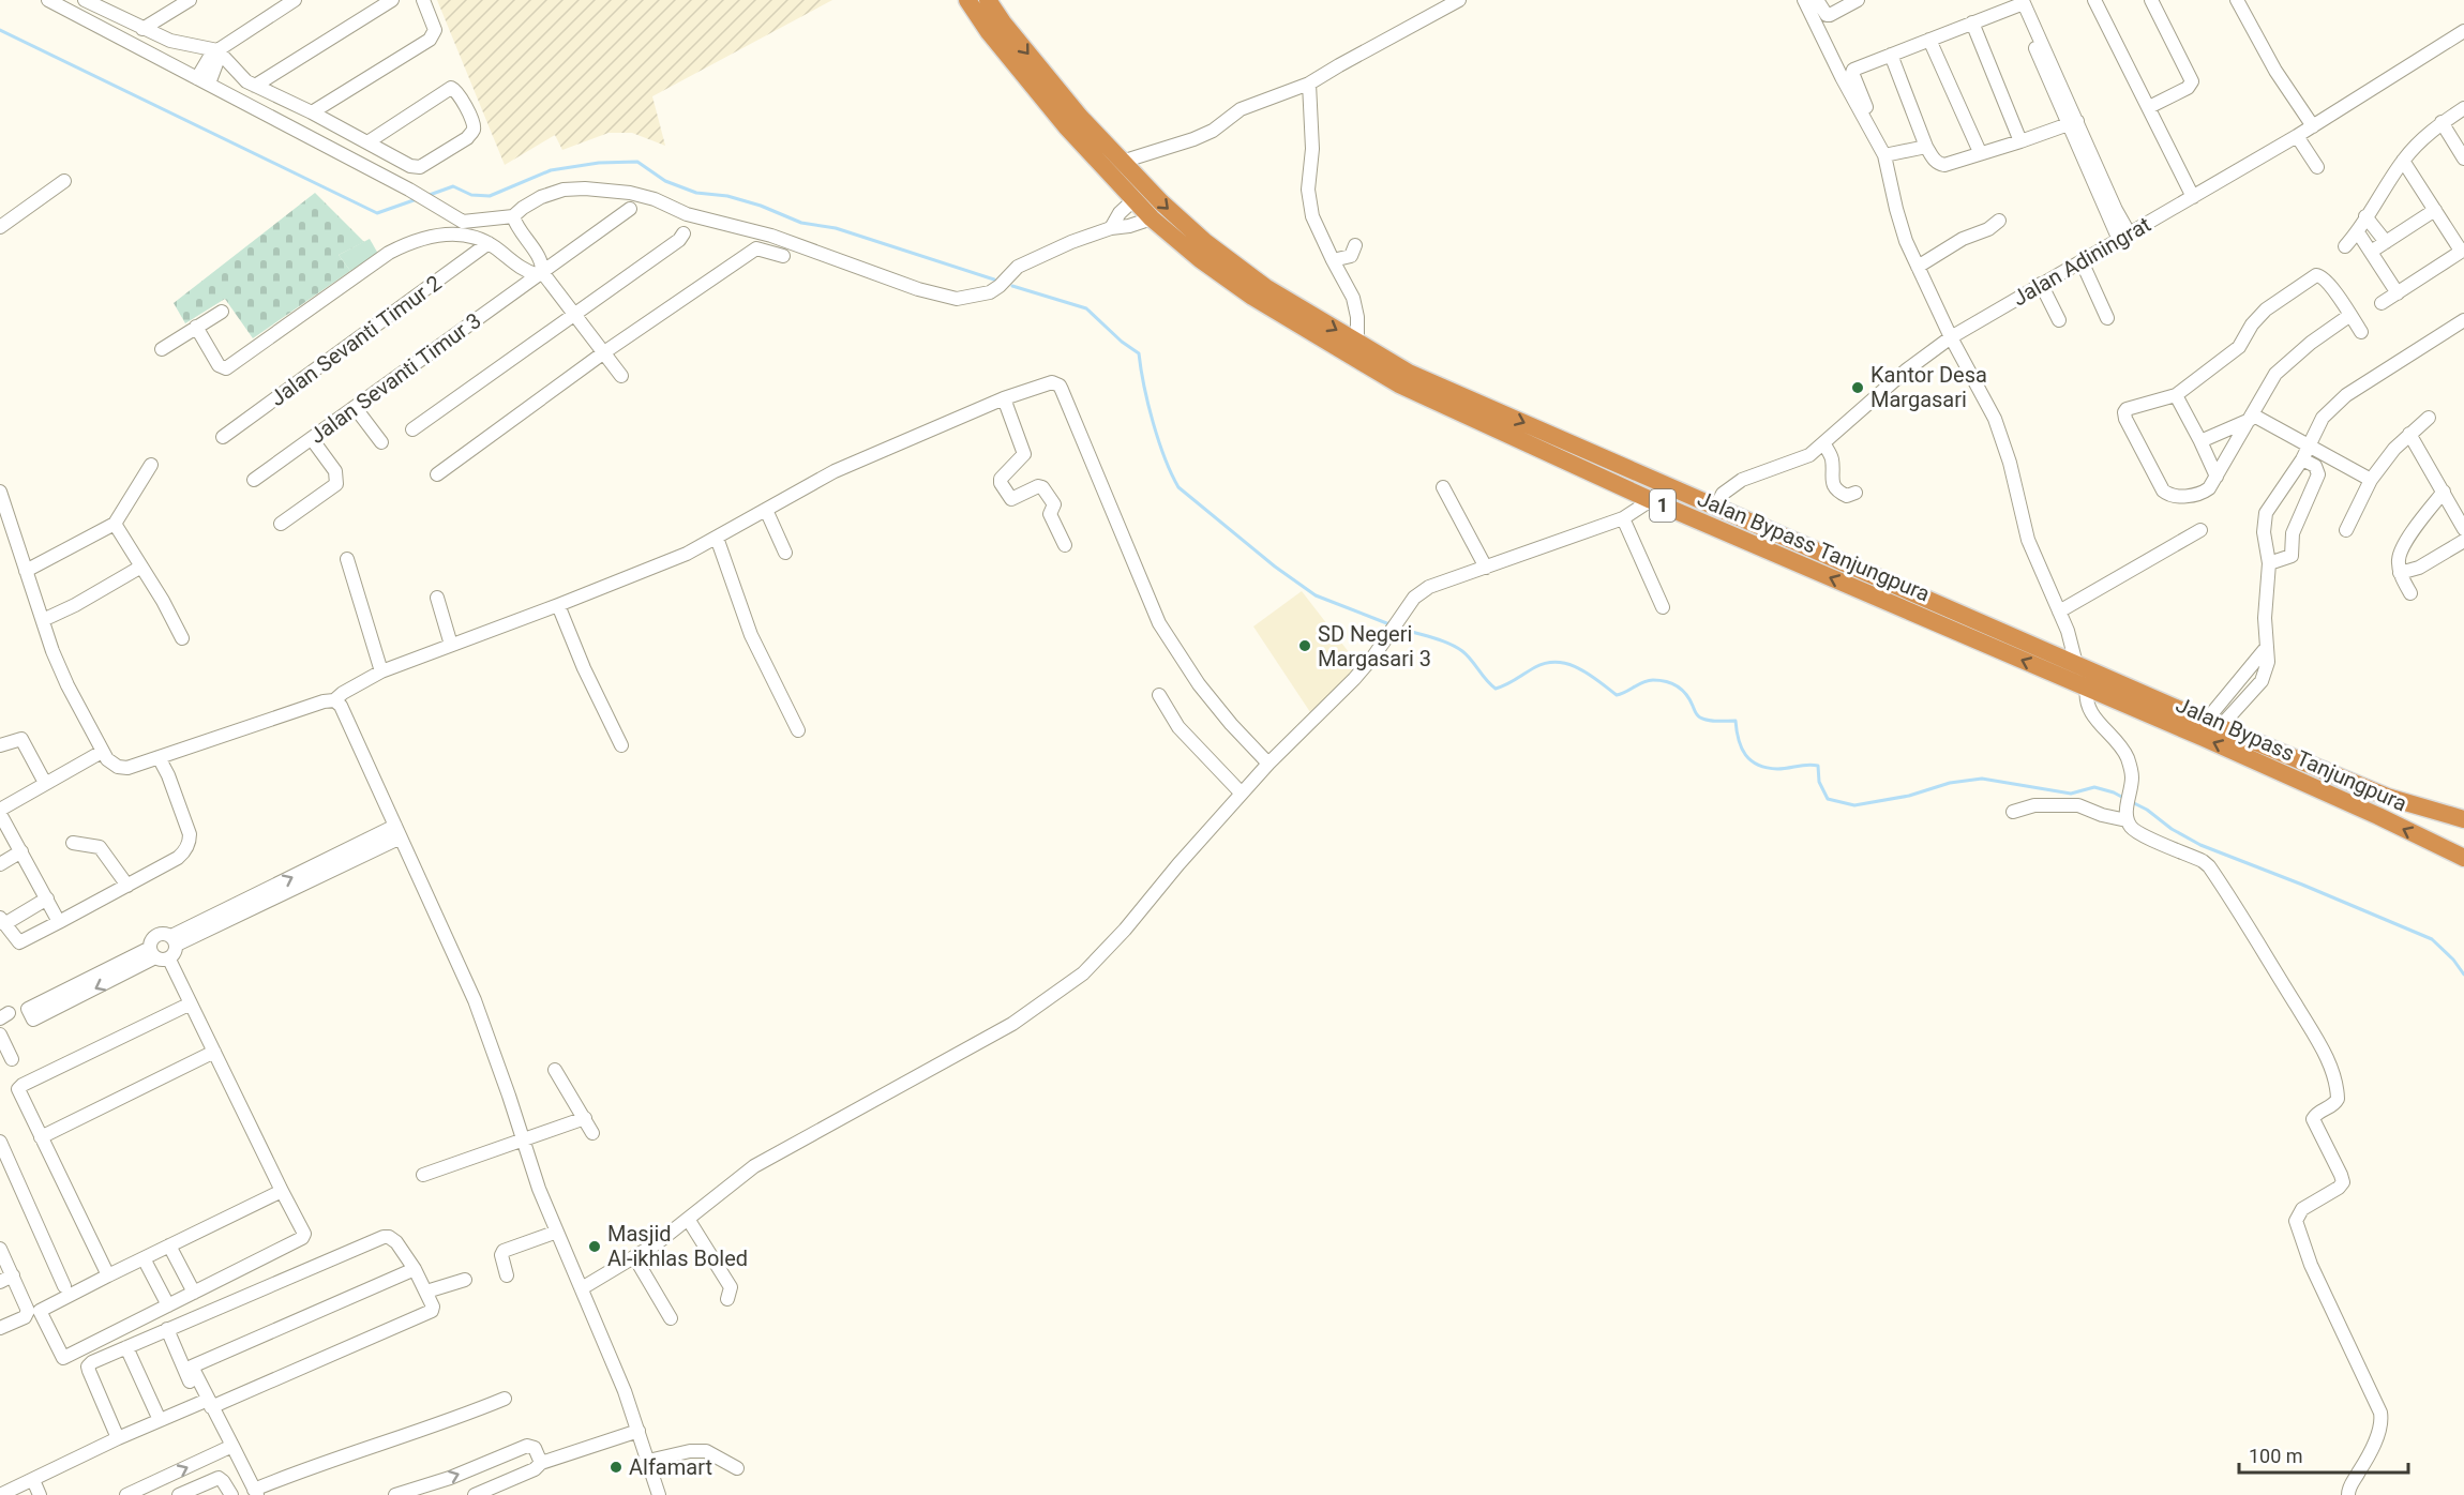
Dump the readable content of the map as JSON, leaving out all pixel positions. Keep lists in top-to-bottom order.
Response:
{
  "streets": {
    "highway": ["1", "Jalan Bypass Tanjungpura"],
    "street": ["Jalan Adiningrat", "Jalan Sevanti Timur 2", "Jalan Sevanti Timur 3"]
  },
  "crossings": [
    ["Jalan Adiningrat", "Jalan Bypass Tanjungpura"]
  ],
  "places": [
    "Kantor Desa Margasari",
    "SD Negeri Margasari 3",
    "Masjid Al-ikhlas Boled",
    "Alfamart"
  ],
  "scale_bar": "100 m"
}
